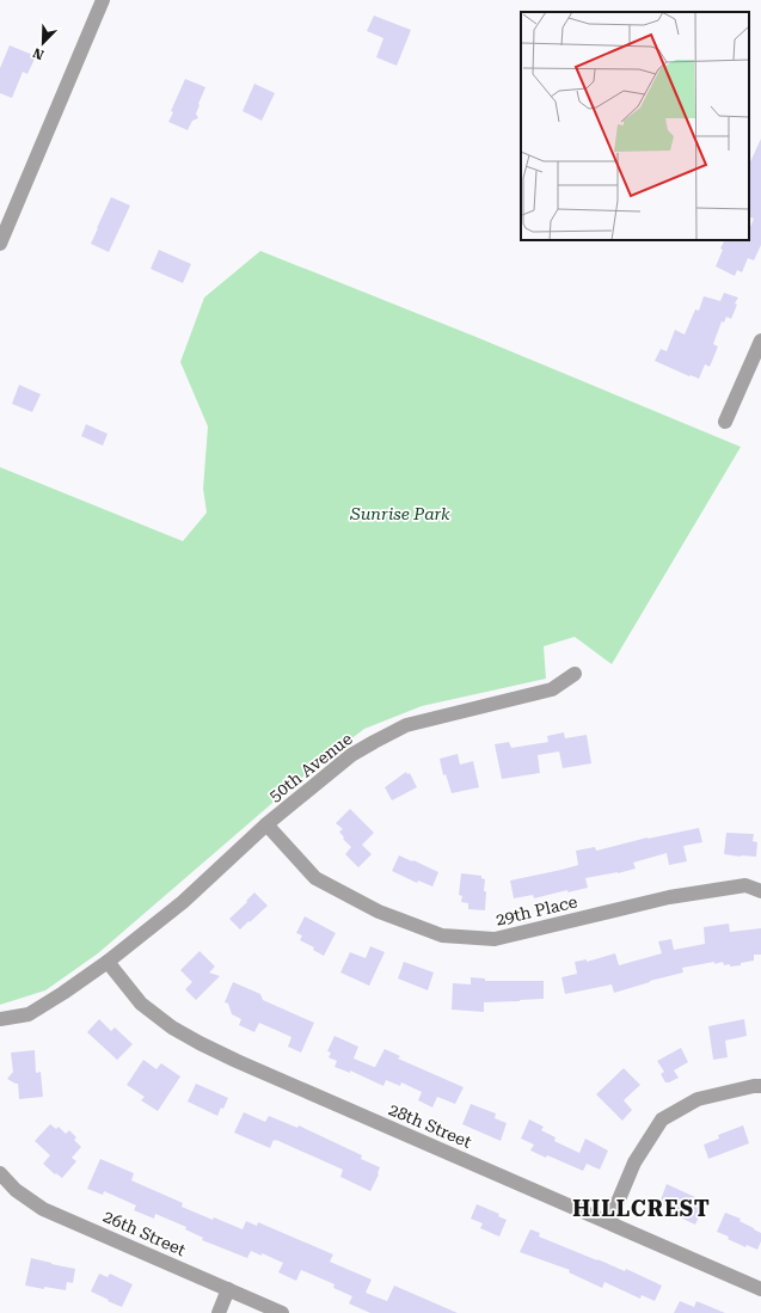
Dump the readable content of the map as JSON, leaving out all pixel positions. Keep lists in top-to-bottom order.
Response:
{
  "streets": {
    "street": [
      "50th Avenue",
      "29th Place",
      "28th Street",
      "26th Street"
    ]
  },
  "crossings": [
    ["50th Avenue", "29th Place"],
    ["50th Avenue", "28th Street"]
  ],
  "districts": ["HILLCREST"],
  "parks": ["Sunrise Park"],
  "north": "bottom left"
}
